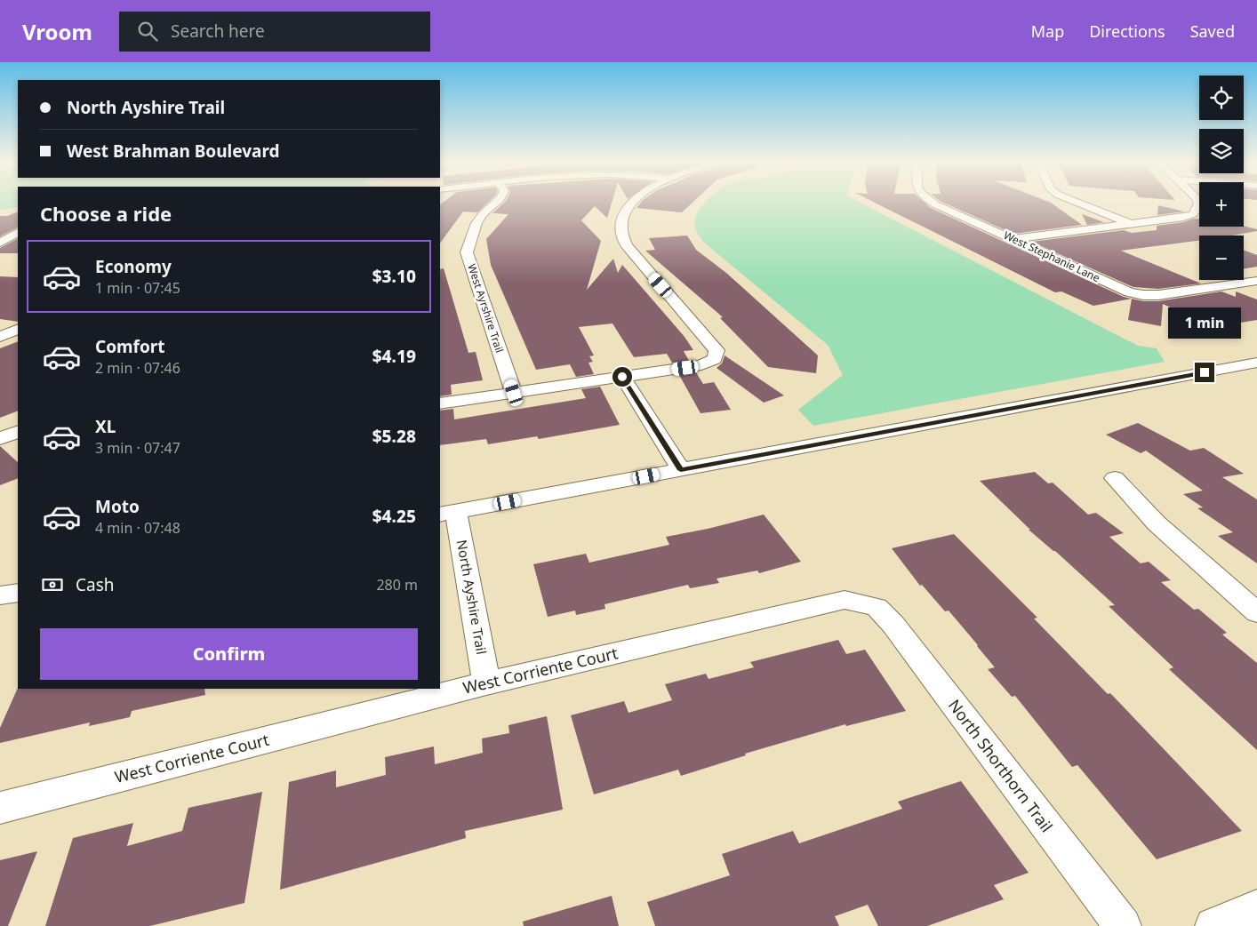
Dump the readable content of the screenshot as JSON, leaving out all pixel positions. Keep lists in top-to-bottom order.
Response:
{
  "streets": {
    "street": [
      "West Stephanie Lane",
      "West Ayrshire Trail",
      "North Ayshire Trail",
      "West Corriente Court",
      "North Shorthorn Trail"
    ]
  },
  "crossings": [
    ["North Ayshire Trail", "West Corriente Court"],
    ["West Corriente Court", "North Shorthorn Trail"]
  ],
  "page": {
    "header": "Vroom",
    "search": "Search here",
    "nav": ["Map", "Directions", "Saved"],
    "map_buttons": ["+", "−"],
    "banner": ["North Ayshire Trail", "West Brahman Boulevard"],
    "heading": "Choose a ride",
    "list": [
      {
        "name": "Economy",
        "note": "1 min · 07:45",
        "value": "$3.10"
      },
      {
        "name": "Comfort",
        "note": "2 min · 07:46",
        "value": "$4.19"
      },
      {
        "name": "XL",
        "note": "3 min · 07:47",
        "value": "$5.28"
      },
      {
        "name": "Moto",
        "note": "4 min · 07:48",
        "value": "$4.25"
      }
    ],
    "bubble": "1 min",
    "pay": ["Cash", "280 m"],
    "buttons": "Confirm"
  }
}
